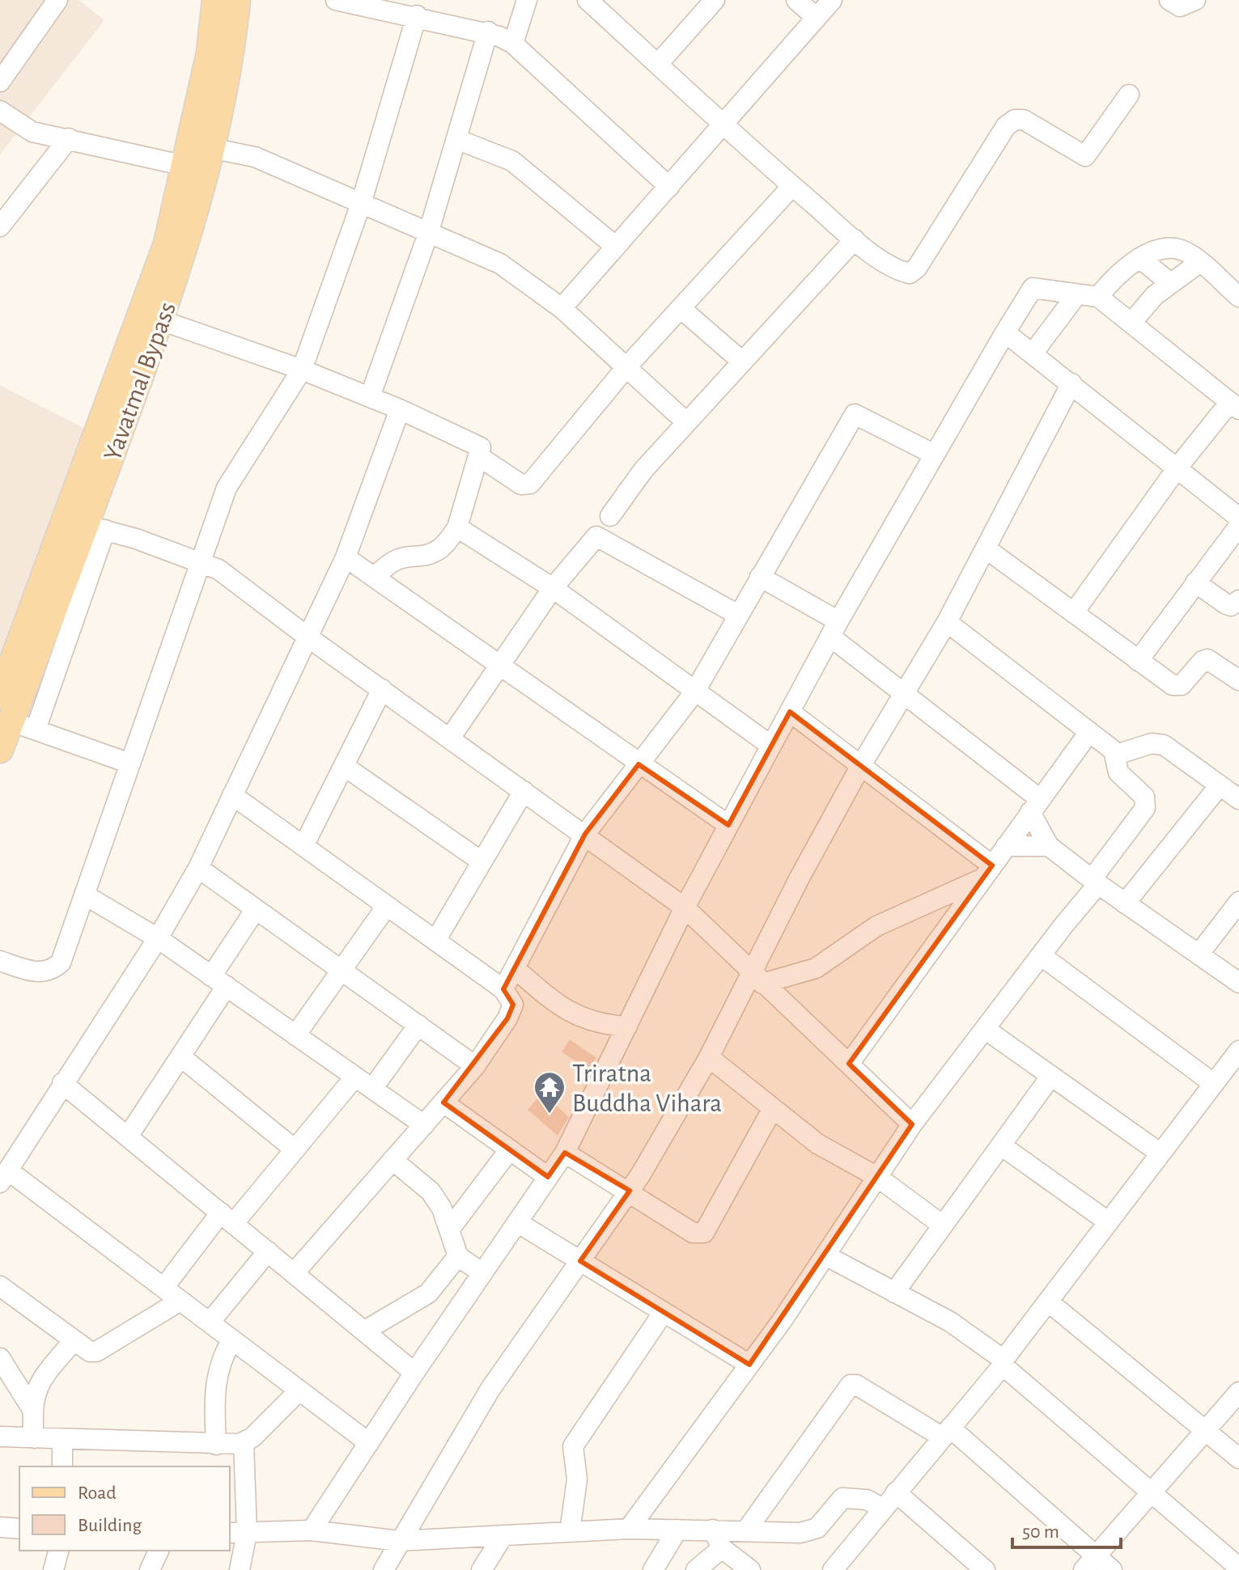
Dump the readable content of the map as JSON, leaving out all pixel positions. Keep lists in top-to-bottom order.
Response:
{
  "streets": {
    "main road": ["Yavatmal Bypass"]
  },
  "places": {
    "temple": ["Triratna Buddha Vihara"]
  },
  "legend": ["Road", "Building"],
  "scale_bar": "50 m"
}
